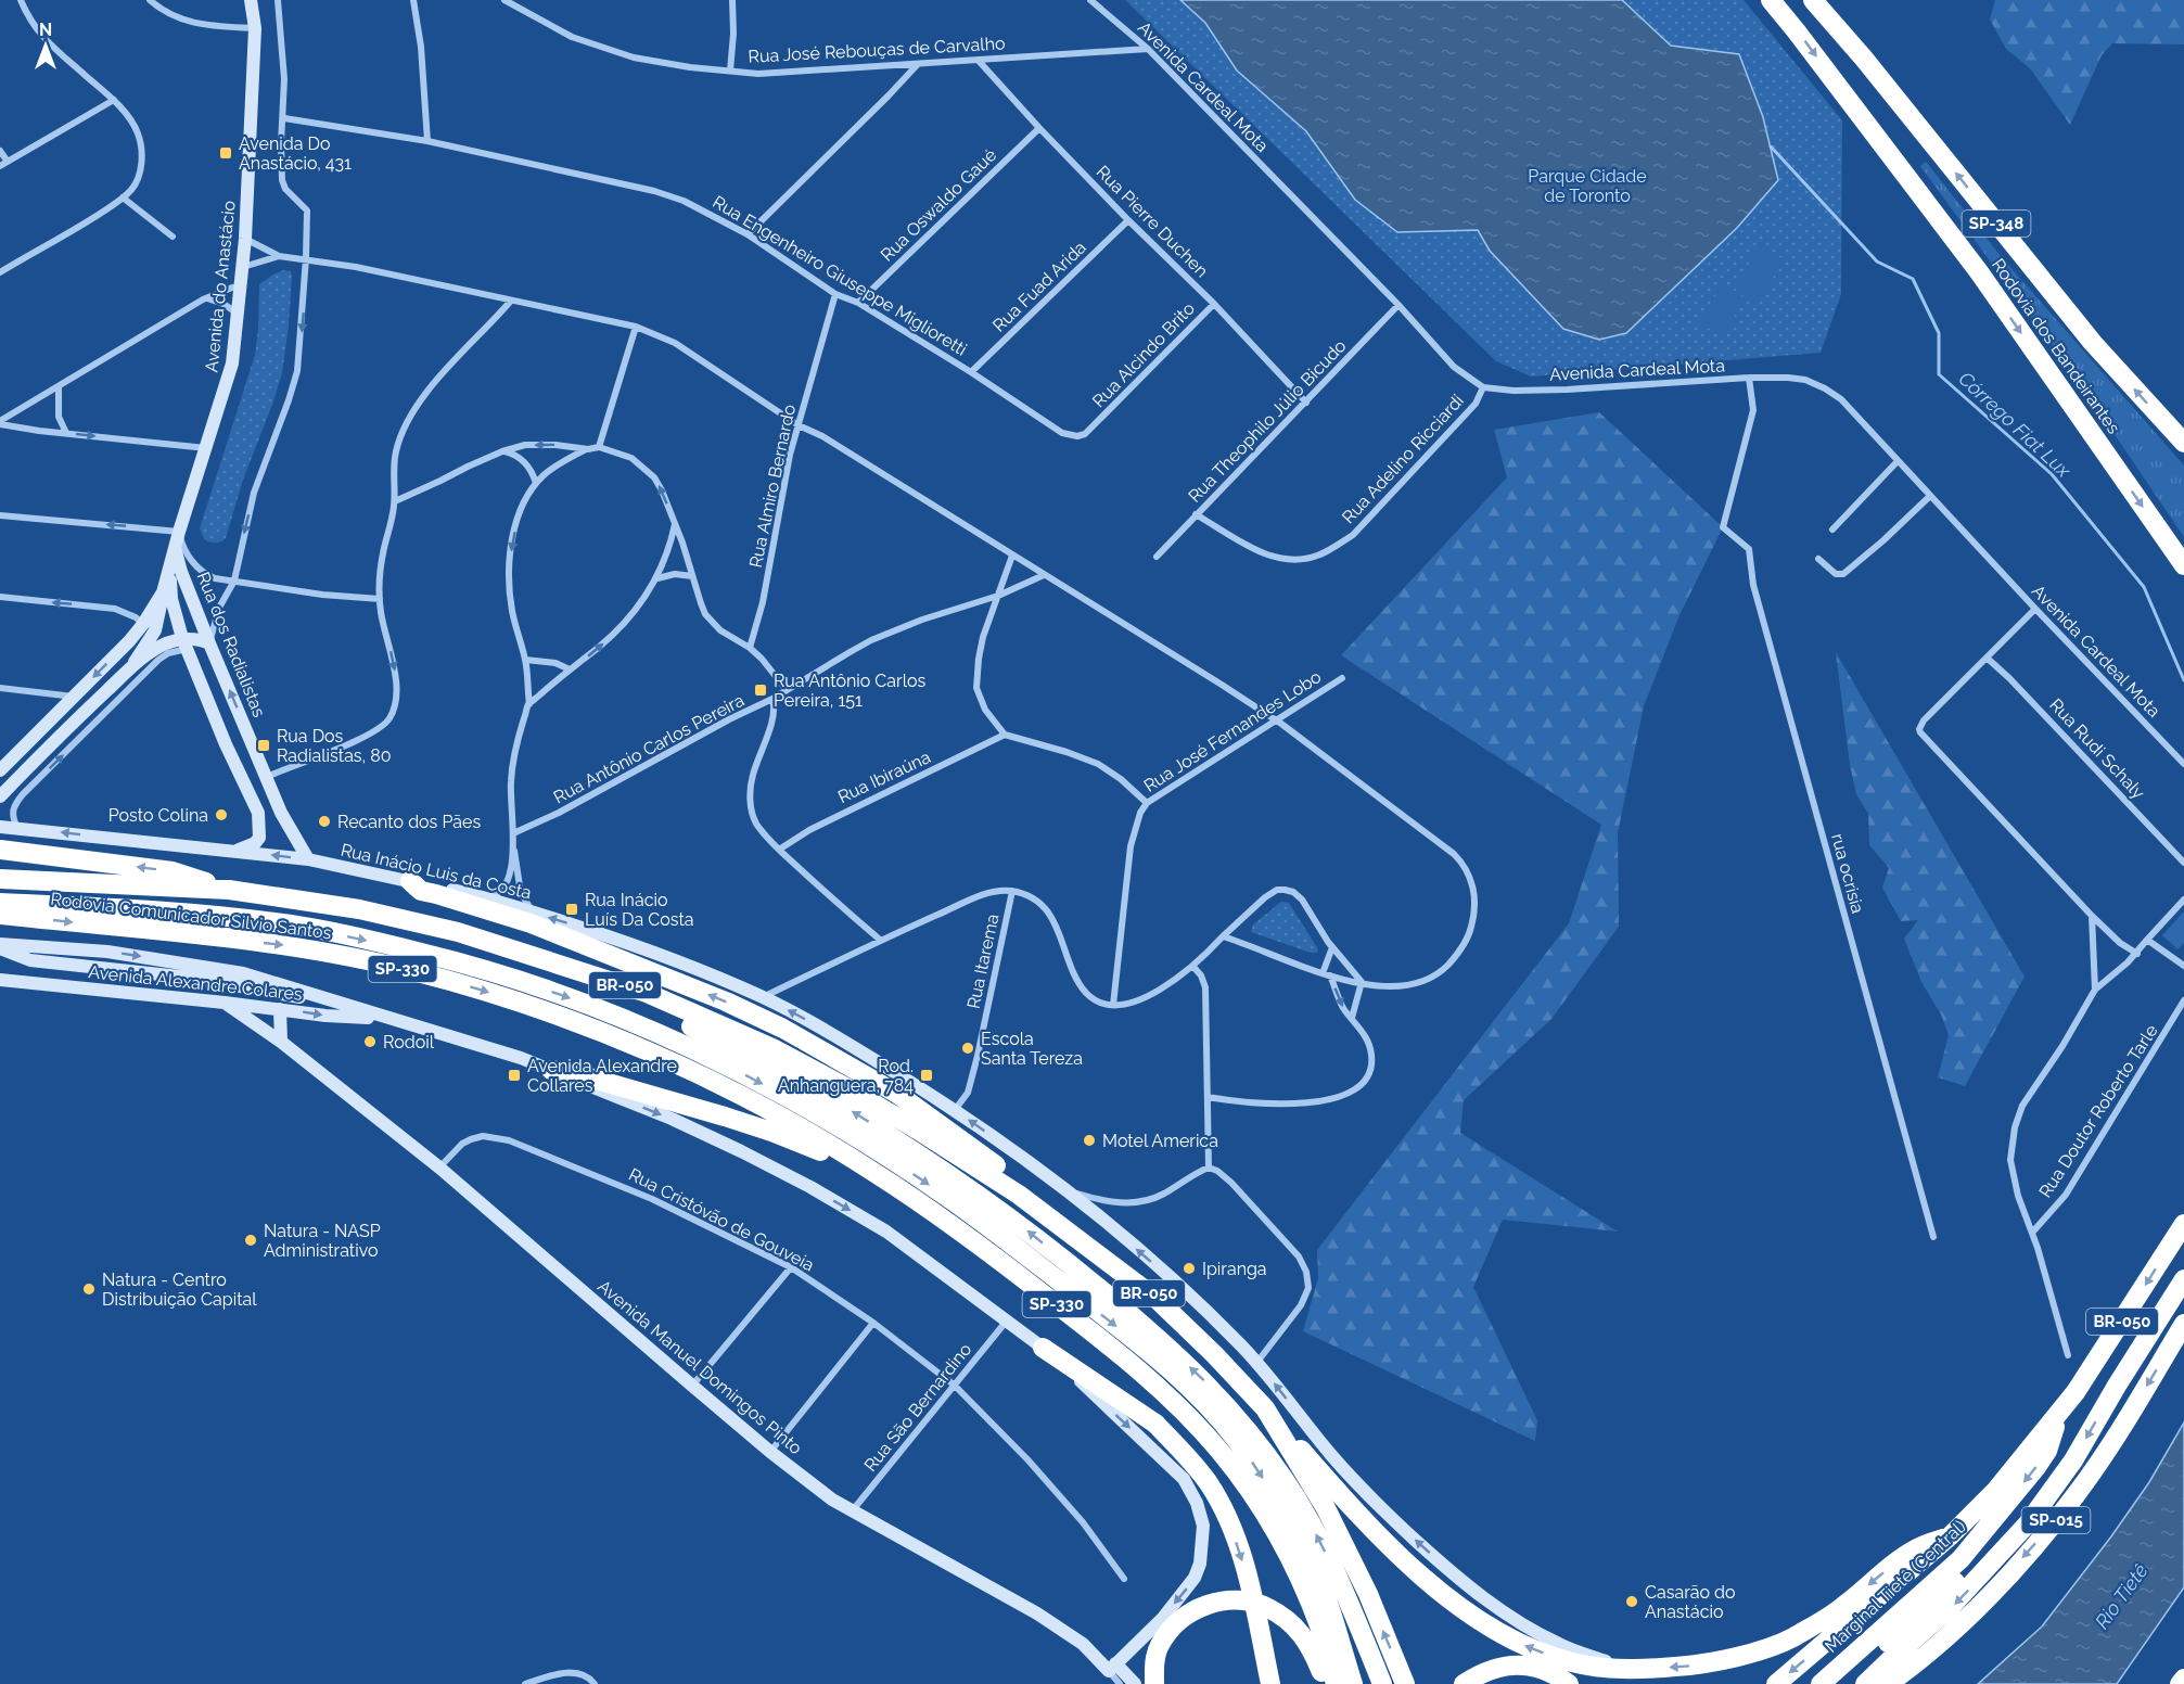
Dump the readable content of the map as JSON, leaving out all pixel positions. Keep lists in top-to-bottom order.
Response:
{
  "streets": {
    "highway": [
      "SP-348",
      "Rodovia dos Bandeirantes",
      "Rodovia Comunicador Silvio Santos",
      "SP-330",
      "BR-050",
      "SP-015",
      "Marginal Tietê (Central)"
    ],
    "main road": [
      "Avenida do Anastácio",
      "Rua dos Radialistas",
      "Rua Inácio Luis da Costa",
      "Avenida Alexandre Colares",
      "Avenida Manuel Domingos Pinto"
    ],
    "street": [
      "Rua José Rebouças de Carvalho",
      "Avenida Cardeal Mota",
      "Rua Oswaldo Gaué",
      "Rua Pierre Duchen",
      "Rua Engenheiro Giuseppe Miglioretti",
      "Rua Fuad Arida",
      "Rua Alcindo Brito",
      "Rua Theophilo Júlio Bicudo",
      "Rua Adelino Ricciardi",
      "Rua Almiro Bernardo",
      "Rua José Fernandes Lobo",
      "Rua Antônio Carlos Pereira",
      "Rua Rudi Schaly",
      "Rua Ibiraúna",
      "rua ocrisia",
      "Rua Itarema",
      "Rua Doutor Roberto Tarle",
      "Rua Cristóvão de Gouveia",
      "Rua São Bernardino"
    ]
  },
  "crossings": [
    ["Rua José Rebouças de Carvalho", "Avenida Cardeal Mota"],
    ["Rua José Rebouças de Carvalho", "Rua Pierre Duchen"],
    ["Avenida Cardeal Mota", "Rua Theophilo Júlio Bicudo"],
    ["Avenida Cardeal Mota", "Rua Adelino Ricciardi"],
    ["Avenida Cardeal Mota", "rua ocrisia"],
    ["Rua Oswaldo Gaué", "Rua Pierre Duchen"],
    ["Rua Oswaldo Gaué", "Rua Engenheiro Giuseppe Miglioretti"],
    ["Rua Pierre Duchen", "Rua Fuad Arida"],
    ["Rua Pierre Duchen", "Rua Alcindo Brito"],
    ["Rua Pierre Duchen", "Rua Theophilo Júlio Bicudo"],
    ["Rua Engenheiro Giuseppe Miglioretti", "Rua Fuad Arida"],
    ["Rua Engenheiro Giuseppe Miglioretti", "Rua Alcindo Brito"],
    ["Rua Engenheiro Giuseppe Miglioretti", "Rua Almiro Bernardo"],
    ["Avenida do Anastácio", "Rua dos Radialistas"],
    ["Rua Theophilo Júlio Bicudo", "Rua Adelino Ricciardi"],
    ["Rua dos Radialistas", "Rua Inácio Luis da Costa"],
    ["Rua Inácio Luis da Costa", "Rua Itarema"],
    ["Avenida Alexandre Colares", "Avenida Manuel Domingos Pinto"],
    ["BR-050", "Marginal Tietê (Central)"],
    ["Rua Cristóvão de Gouveia", "Avenida Manuel Domingos Pinto"],
    ["Rua Cristóvão de Gouveia", "Rua São Bernardino"],
    ["Avenida Manuel Domingos Pinto", "Rua São Bernardino"]
  ],
  "one_way": ["Rua Inácio Luis da Costa"],
  "water": ["Córrego Fiat Lux", "Rio Tietê"],
  "parks": ["Parque Cidade de Toronto"],
  "places": {
    "transit": [
      "Avenida Do Anastácio, 431",
      "Rua Antônio Carlos Pereira, 151",
      "Rua Dos Radialistas, 80",
      "Rua Inácio Luís Da Costa",
      "Avenida Alexandre Collares",
      "Rod. Anhanguera, 784"
    ],
    "other": [
      "Posto Colina",
      "Recanto dos Pães",
      "Rodoil",
      "Escola Santa Tereza",
      "Motel America",
      "Natura - NASP Administrativo",
      "Ipiranga",
      "Natura - Centro Distribuição Capital",
      "Casarão do Anastácio"
    ]
  },
  "north": "top"
}
